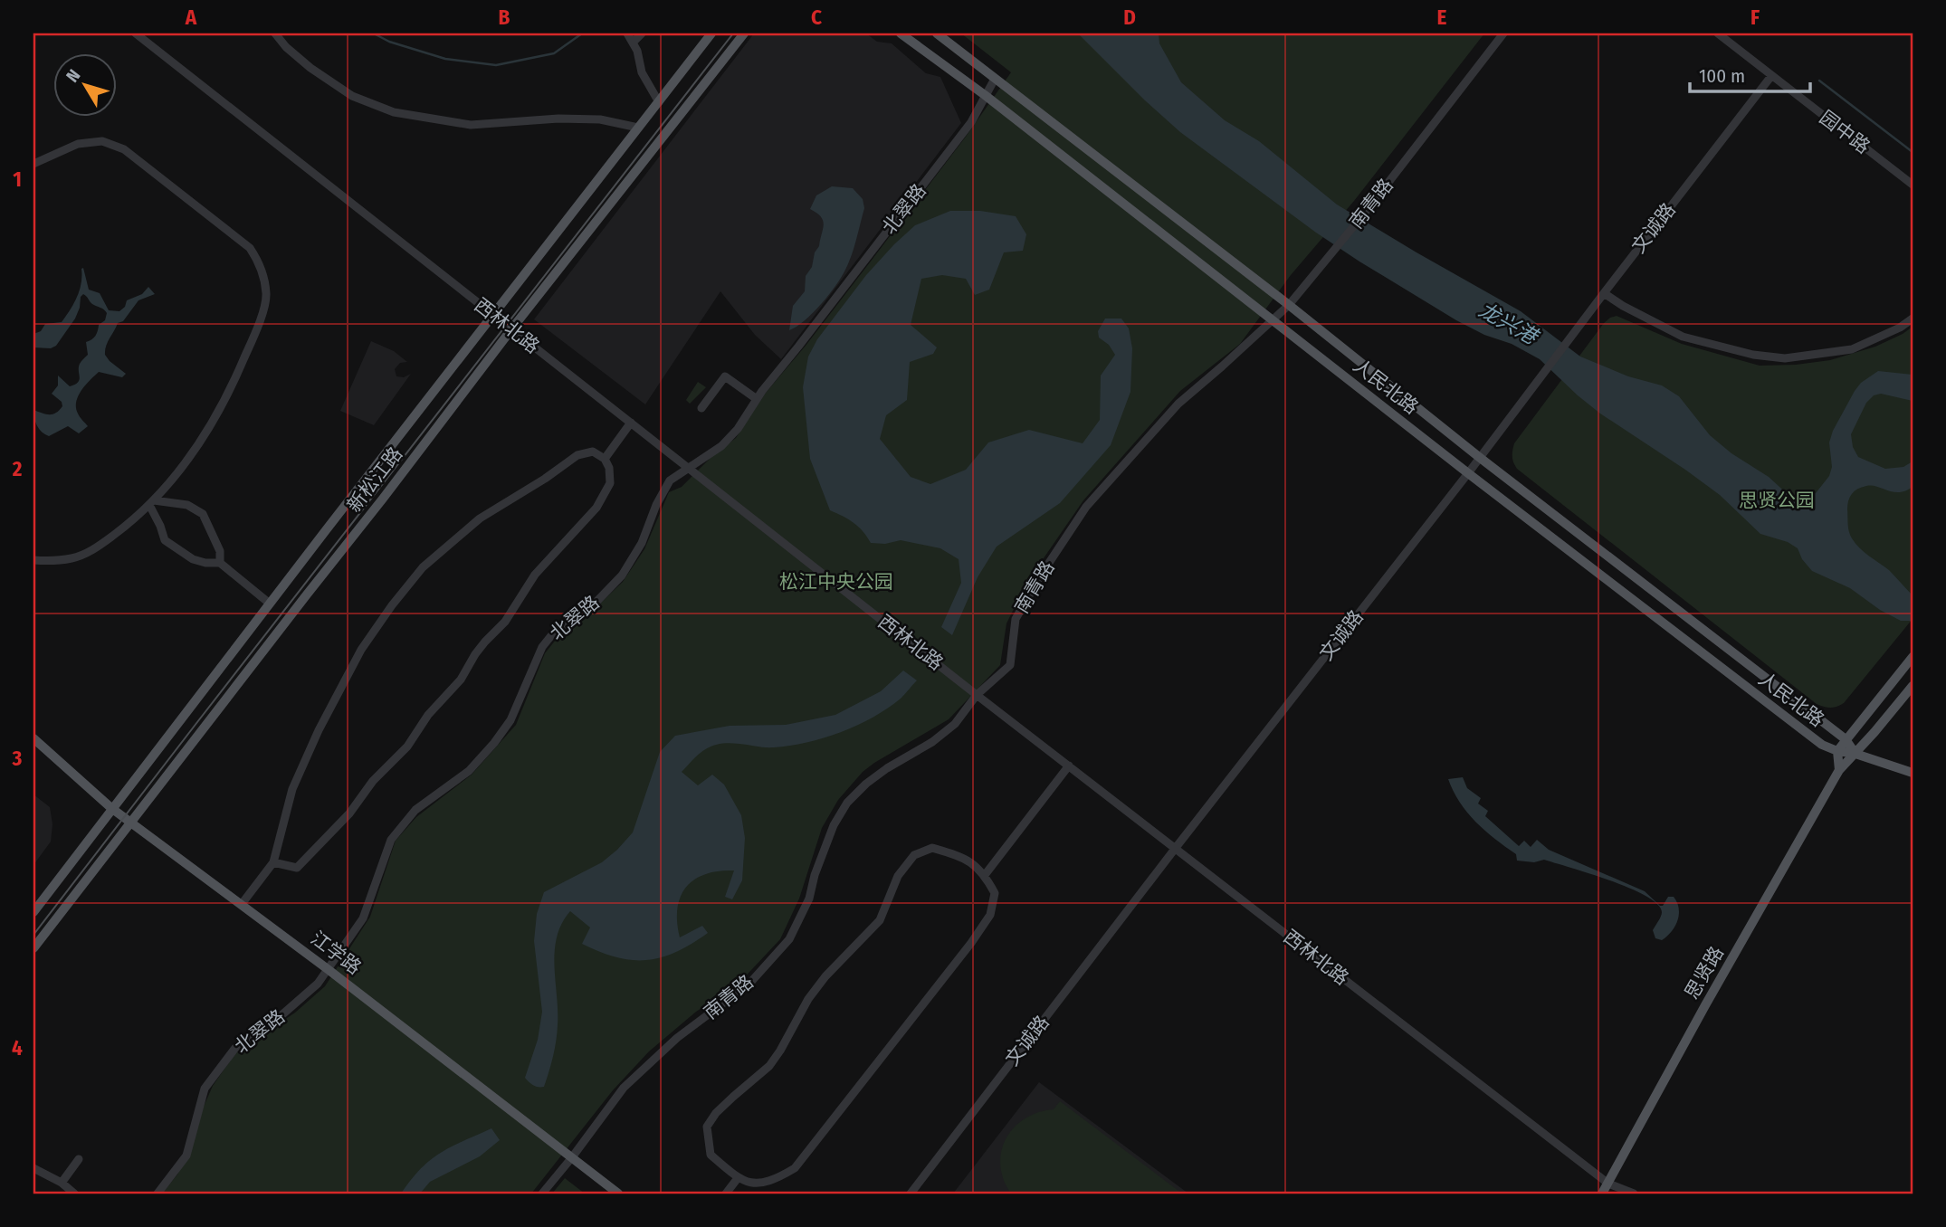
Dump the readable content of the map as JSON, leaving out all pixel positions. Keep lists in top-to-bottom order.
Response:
{
  "streets": {
    "main road": [
      "人民北路",
      "新松江路",
      "江学路",
      "思贤路"
    ],
    "street": [
      "园中路",
      "南青路",
      "北翠路",
      "文诚路",
      "西林北路"
    ]
  },
  "crossings": [
    ["园中路", "文诚路"],
    ["南青路", "西林北路"],
    ["南青路", "人民北路"],
    ["南青路", "江学路"],
    ["北翠路", "西林北路"],
    ["北翠路", "人民北路"],
    ["北翠路", "江学路"],
    ["文诚路", "西林北路"],
    ["文诚路", "人民北路"],
    ["西林北路", "新松江路"],
    ["西林北路", "思贤路"],
    ["人民北路", "思贤路"],
    ["新松江路", "江学路"]
  ],
  "water": ["龙兴港"],
  "parks": ["思贤公园", "松江中央公园"],
  "scale_bar": "100 m",
  "north": "top left",
  "grid": {
    "columns": [
      "A",
      "B",
      "C",
      "D",
      "E",
      "F"
    ],
    "rows": [
      "1",
      "2",
      "3",
      "4"
    ]
  }
}
